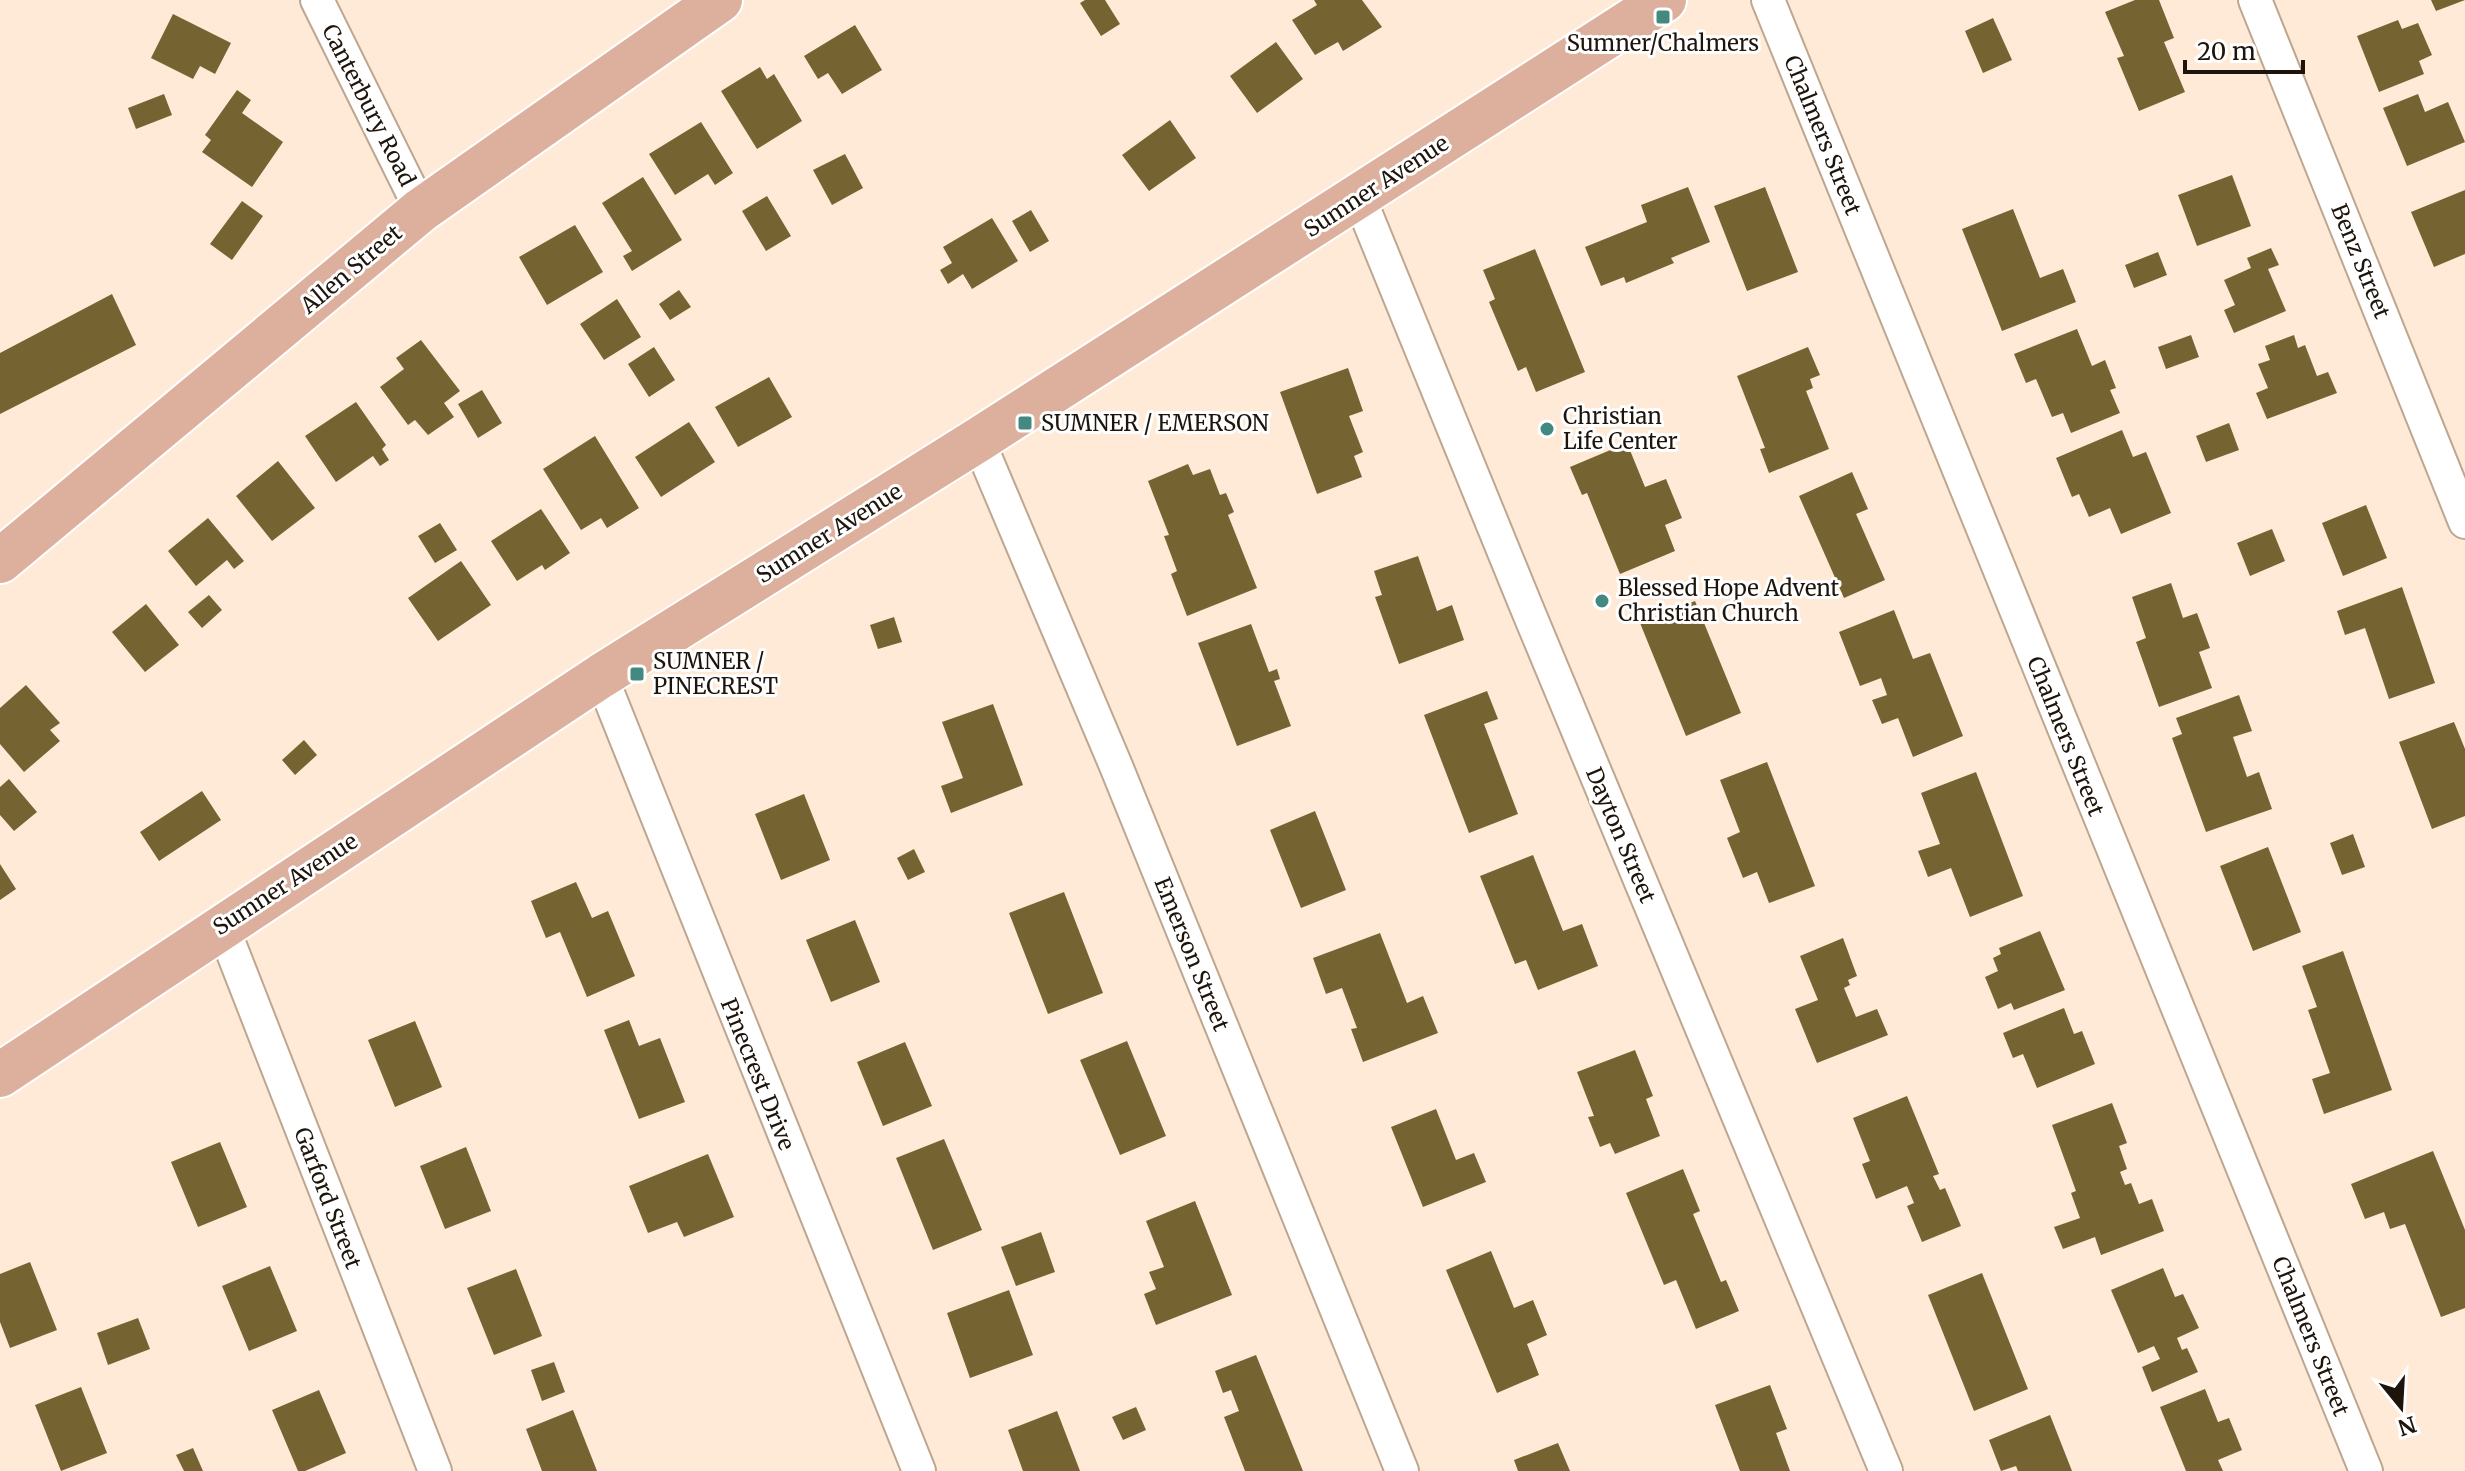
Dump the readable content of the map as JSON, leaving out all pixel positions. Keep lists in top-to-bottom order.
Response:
{
  "streets": {
    "main road": ["Sumner Avenue", "Allen Street"],
    "street": [
      "Canterbury Road",
      "Chalmers Street",
      "Benz Street",
      "Dayton Street",
      "Emerson Street",
      "Pinecrest Drive",
      "Garford Street"
    ]
  },
  "crossings": [
    ["Canterbury Road", "Allen Street"],
    ["Sumner Avenue", "Dayton Street"],
    ["Sumner Avenue", "Emerson Street"],
    ["Sumner Avenue", "Pinecrest Drive"],
    ["Sumner Avenue", "Garford Street"]
  ],
  "places": {
    "transit": ["Sumner/Chalmers", "SUMNER / EMERSON", "SUMNER / PINECREST"],
    "other": ["Christian Life Center", "Blessed Hope Advent Christian Church"]
  },
  "scale_bar": "20 m",
  "north": "bottom"
}
